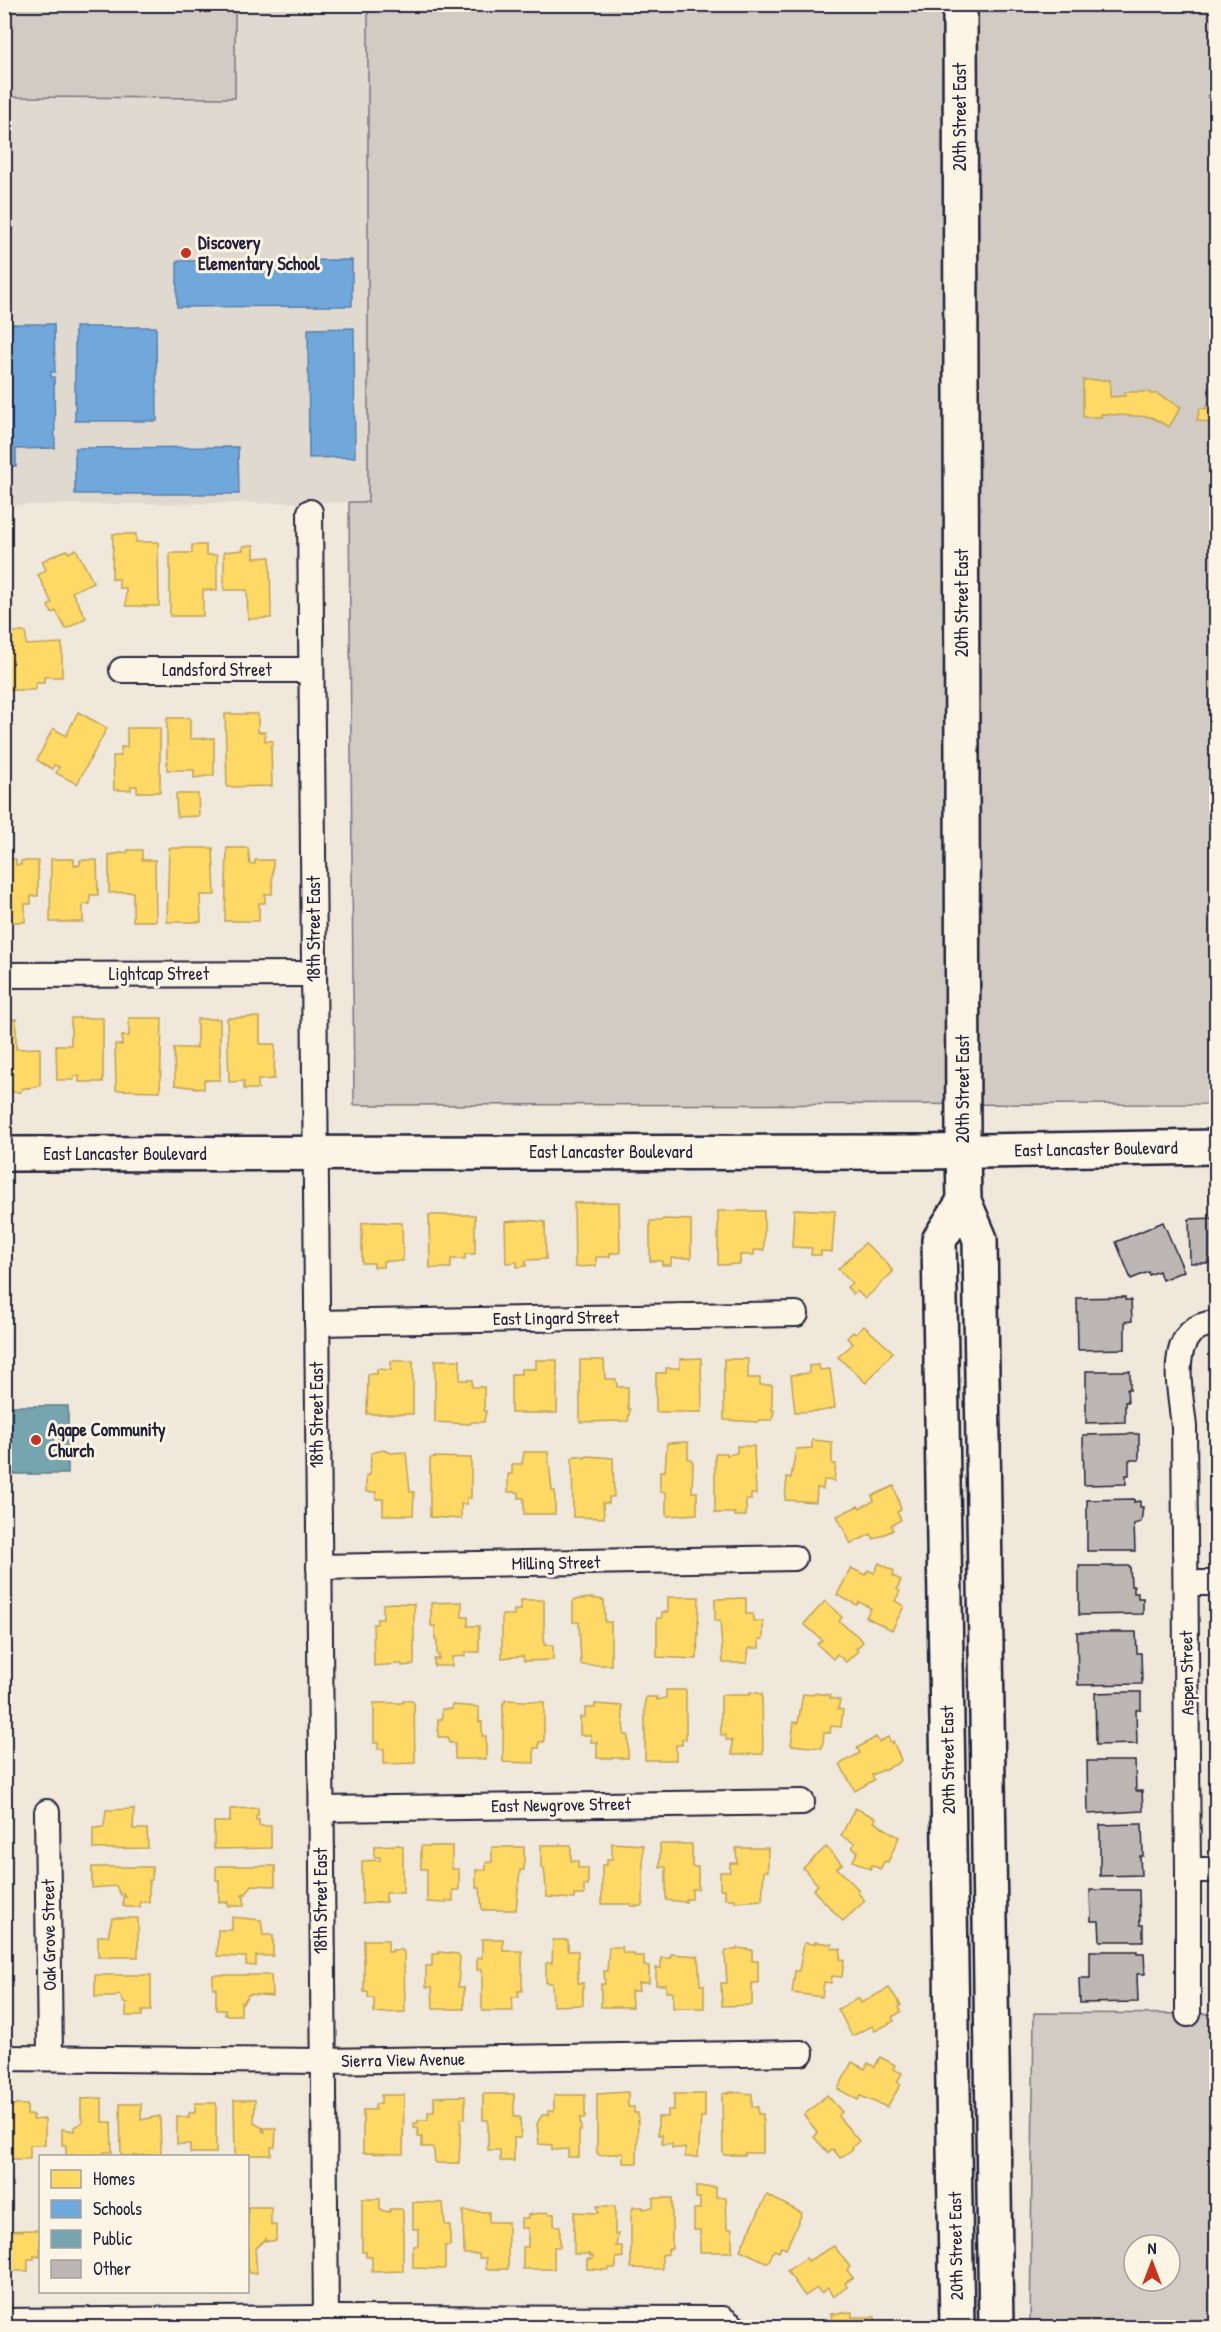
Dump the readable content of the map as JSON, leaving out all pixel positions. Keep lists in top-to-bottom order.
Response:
{
  "streets": {
    "main road": ["20th Street East", "East Lancaster Boulevard"],
    "street": [
      "Landsford Street",
      "18th Street East",
      "Lightcap Street",
      "East Lingard Street",
      "Milling Street",
      "Aspen Street",
      "East Newgrove Street",
      "Oak Grove Street",
      "Sierra View Avenue"
    ]
  },
  "crossings": [
    ["20th Street East", "East Lancaster Boulevard"],
    ["Landsford Street", "18th Street East"],
    ["18th Street East", "Lightcap Street"],
    ["18th Street East", "East Lancaster Boulevard"],
    ["18th Street East", "East Lingard Street"],
    ["18th Street East", "Milling Street"],
    ["18th Street East", "East Newgrove Street"],
    ["18th Street East", "Sierra View Avenue"],
    ["Oak Grove Street", "Sierra View Avenue"]
  ],
  "places": ["Discovery Elementary School", "Agape Community Church"],
  "legend": [
    "Homes",
    "Schools",
    "Public",
    "Other"
  ],
  "north": "top"
}
